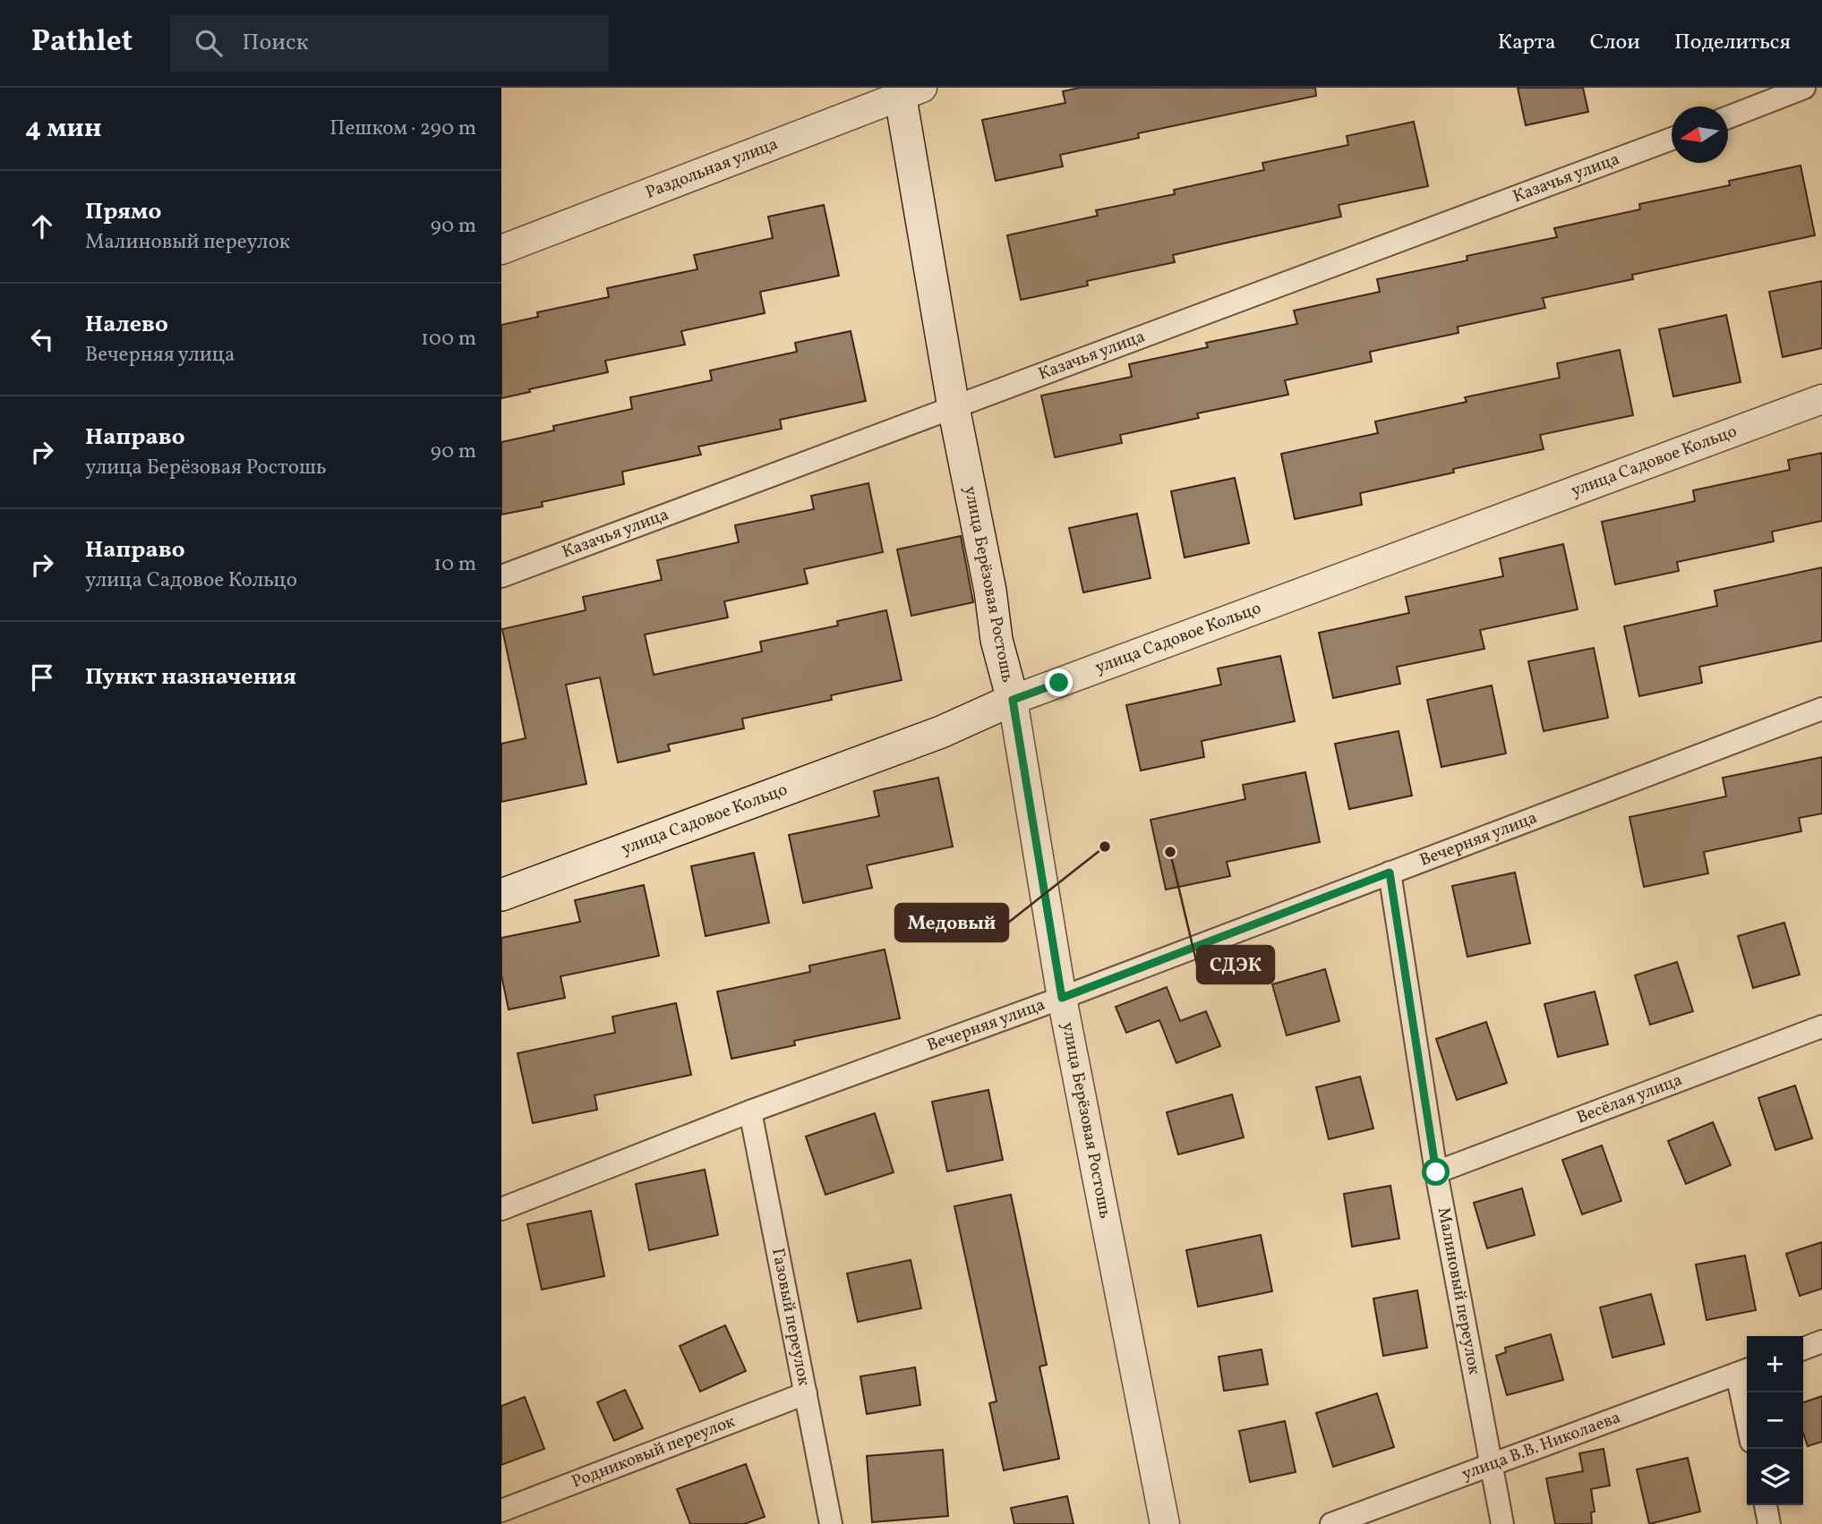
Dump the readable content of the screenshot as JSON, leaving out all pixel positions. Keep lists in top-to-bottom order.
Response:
{
  "streets": {
    "main road": ["улица Садовое Кольцо", "улица Берёзовая Ростошь"],
    "street": [
      "Раздольная улица",
      "Казачья улица",
      "Вечерняя улица",
      "Весёлая улица",
      "Малиновый переулок",
      "Газовый переулок",
      "улица В.В. Николаева",
      "Родниковый переулок"
    ]
  },
  "crossings": [
    ["Раздольная улица", "улица Берёзовая Ростошь"],
    ["Казачья улица", "улица Берёзовая Ростошь"],
    ["улица Садовое Кольцо", "улица Берёзовая Ростошь"],
    ["улица Берёзовая Ростошь", "Вечерняя улица"],
    ["Вечерняя улица", "Малиновый переулок"],
    ["Вечерняя улица", "Газовый переулок"],
    ["Весёлая улица", "Малиновый переулок"],
    ["Малиновый переулок", "улица В.В. Николаева"],
    ["Газовый переулок", "Родниковый переулок"]
  ],
  "places": ["Медовый", "СДЭК"],
  "north": "left",
  "page": {
    "header": "Pathlet",
    "search": "Поиск",
    "nav": ["Карта", "Слои", "Поделиться"],
    "heading": ["4 мин", "Пешком · 290 m"],
    "list": [
      ["Прямо", "Малиновый переулок", "90 m"],
      ["Налево", "Вечерняя улица", "100 m"],
      ["Направо", "улица Берёзовая Ростошь", "90 m"],
      ["Направо", "улица Садовое Кольцо", "10 m"],
      "Пункт назначения"
    ],
    "map_buttons": ["+", "−"]
  }
}
